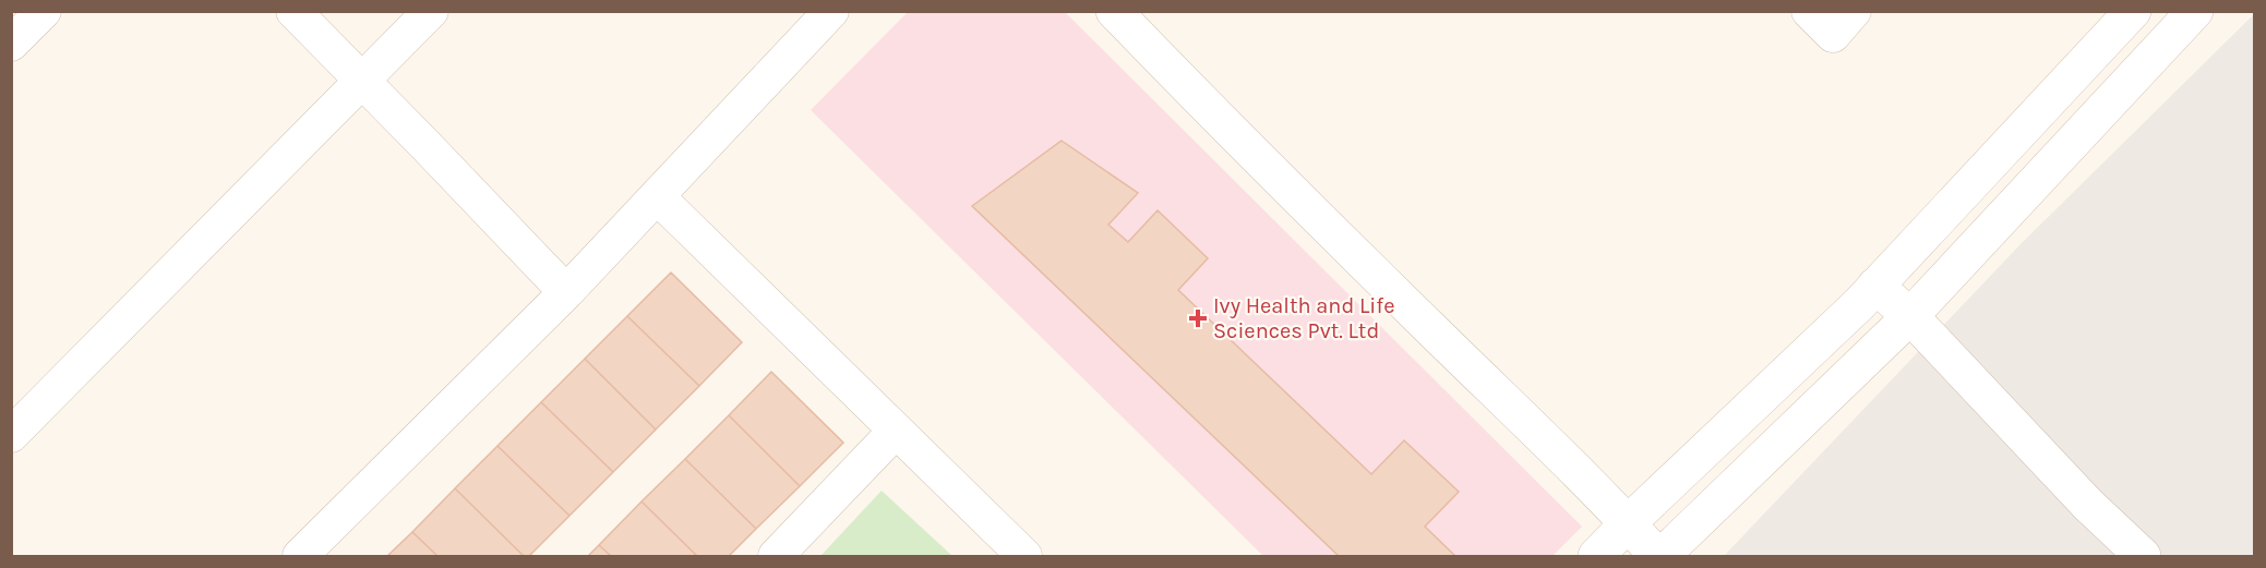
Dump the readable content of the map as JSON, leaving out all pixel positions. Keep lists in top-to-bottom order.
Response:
{
  "places": {
    "health": ["Ivy Health and Life Sciences Pvt. Ltd"]
  }
}
